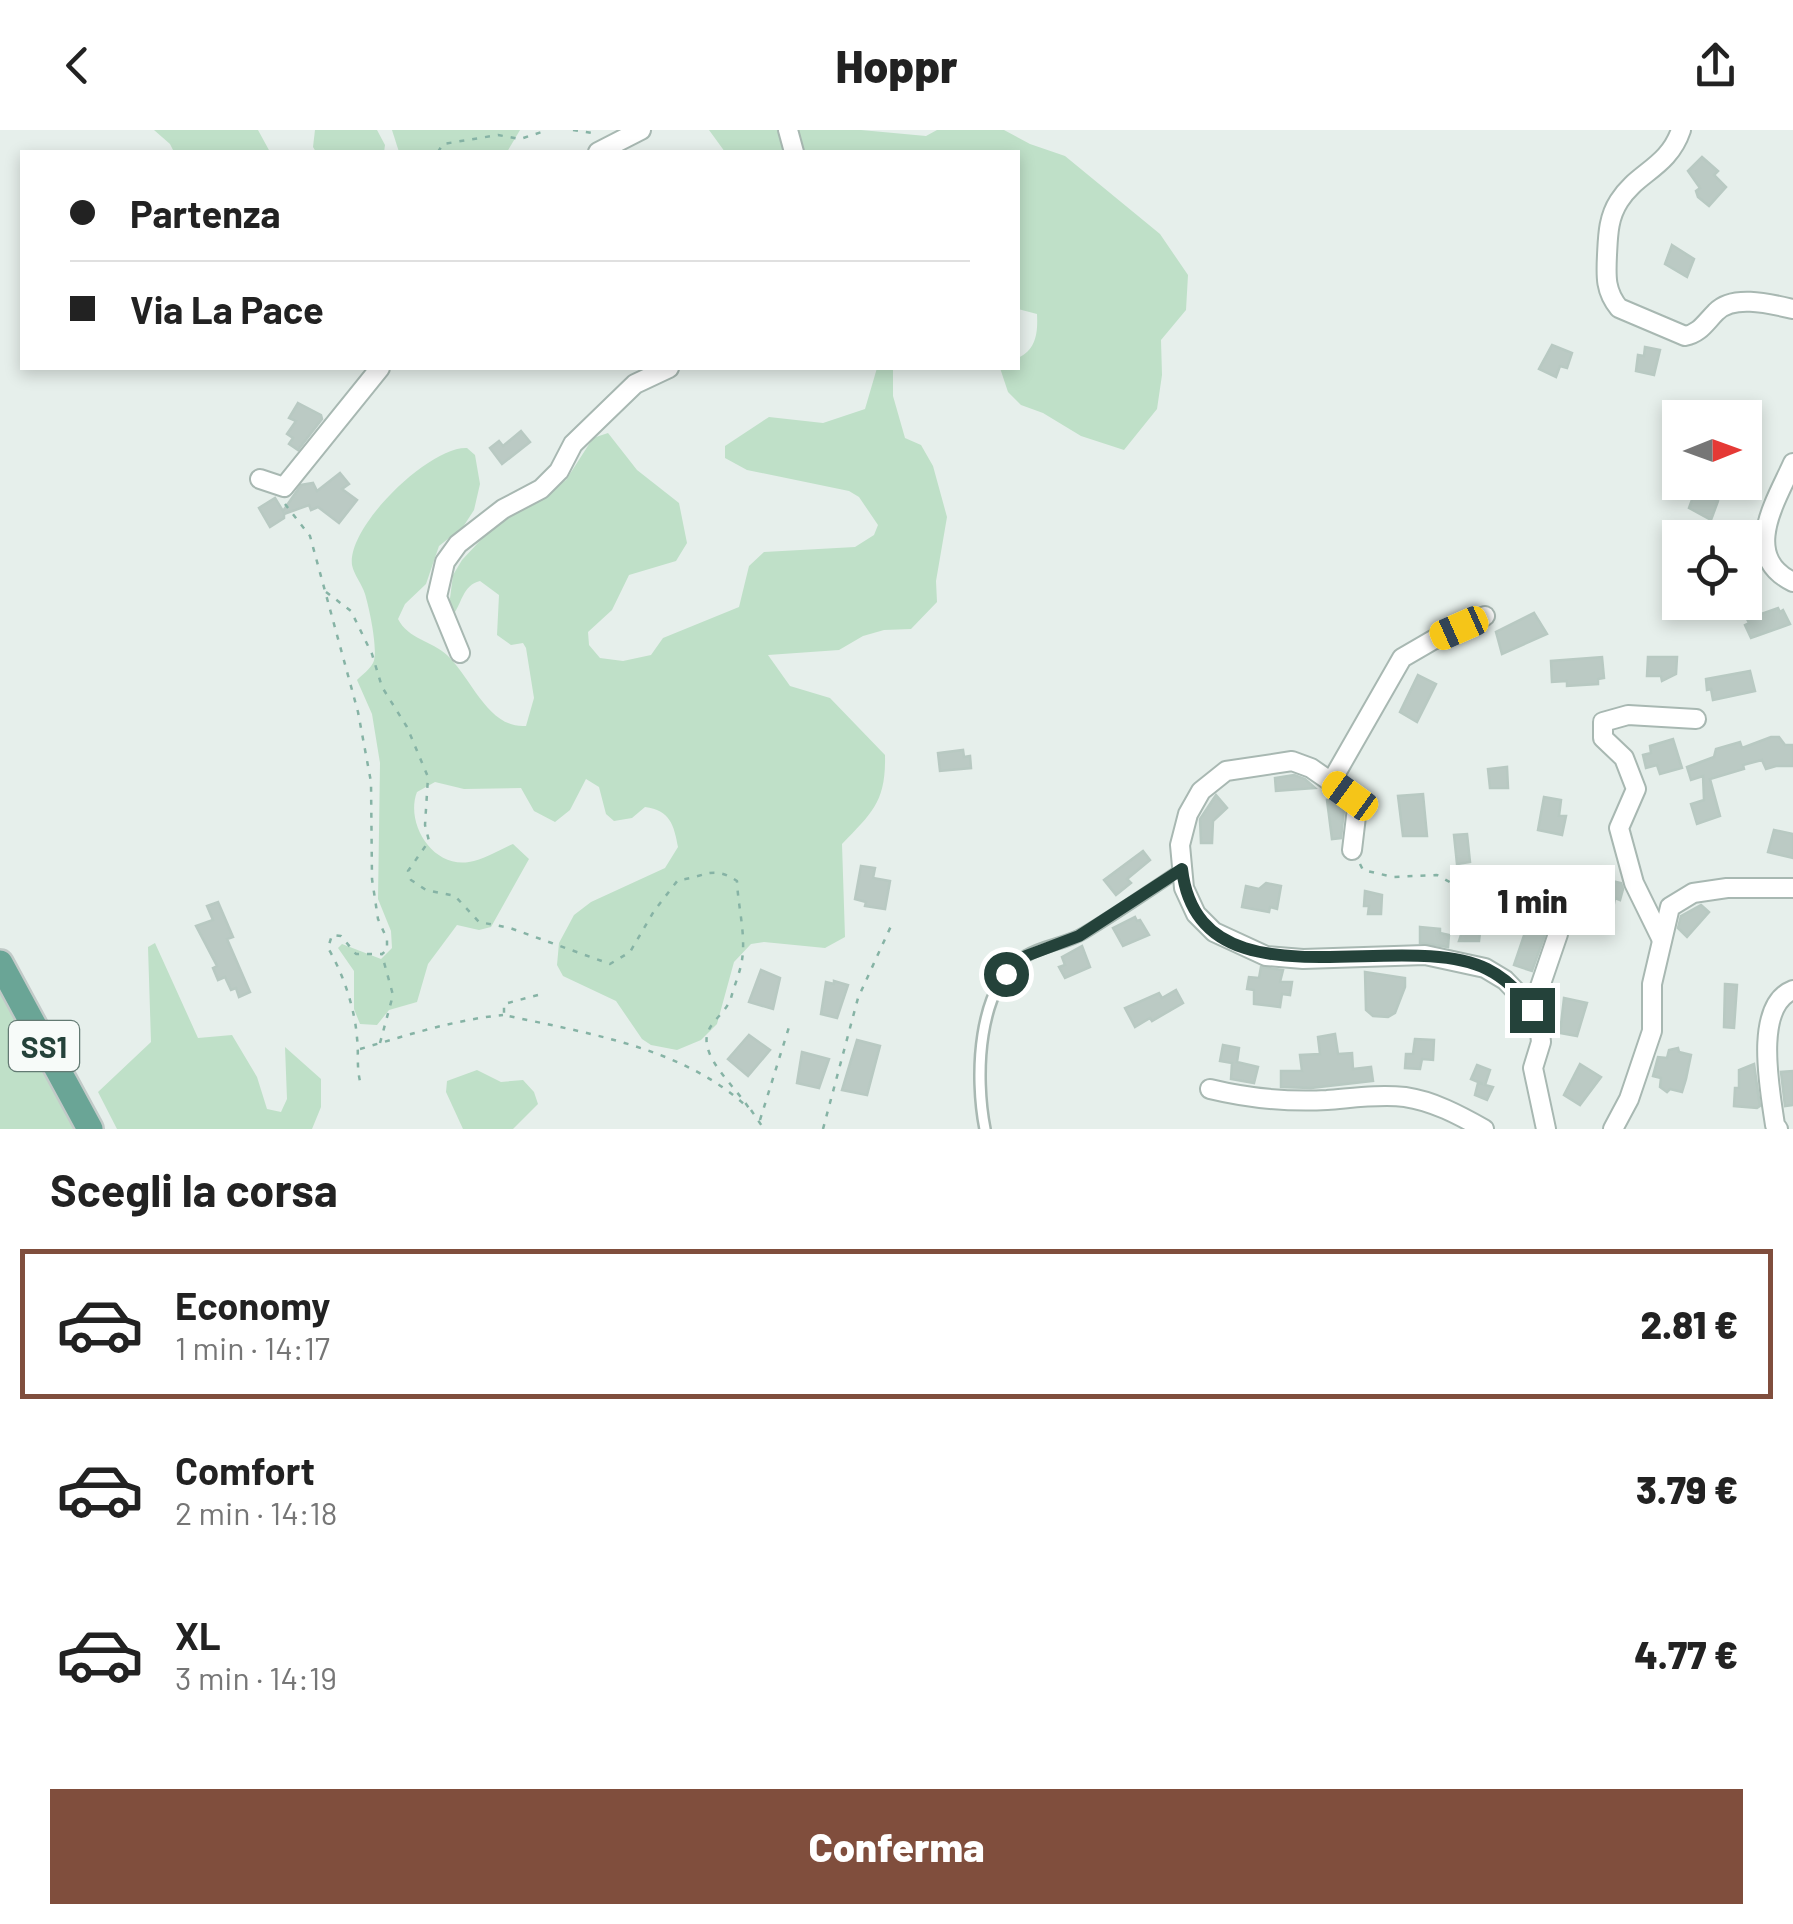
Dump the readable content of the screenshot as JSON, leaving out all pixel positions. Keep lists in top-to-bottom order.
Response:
{
  "streets": {
    "main road": ["SS1"]
  },
  "north": "right",
  "page": {
    "header": "Hoppr",
    "banner": ["Partenza", "Via La Pace"],
    "bubble": "1 min",
    "heading": "Scegli la corsa",
    "list": [
      {
        "name": "Economy",
        "note": "1 min · 14:17",
        "value": "2.81 €"
      },
      {
        "name": "Comfort",
        "note": "2 min · 14:18",
        "value": "3.79 €"
      },
      {
        "name": "XL",
        "note": "3 min · 14:19",
        "value": "4.77 €"
      }
    ],
    "buttons": "Conferma"
  }
}
